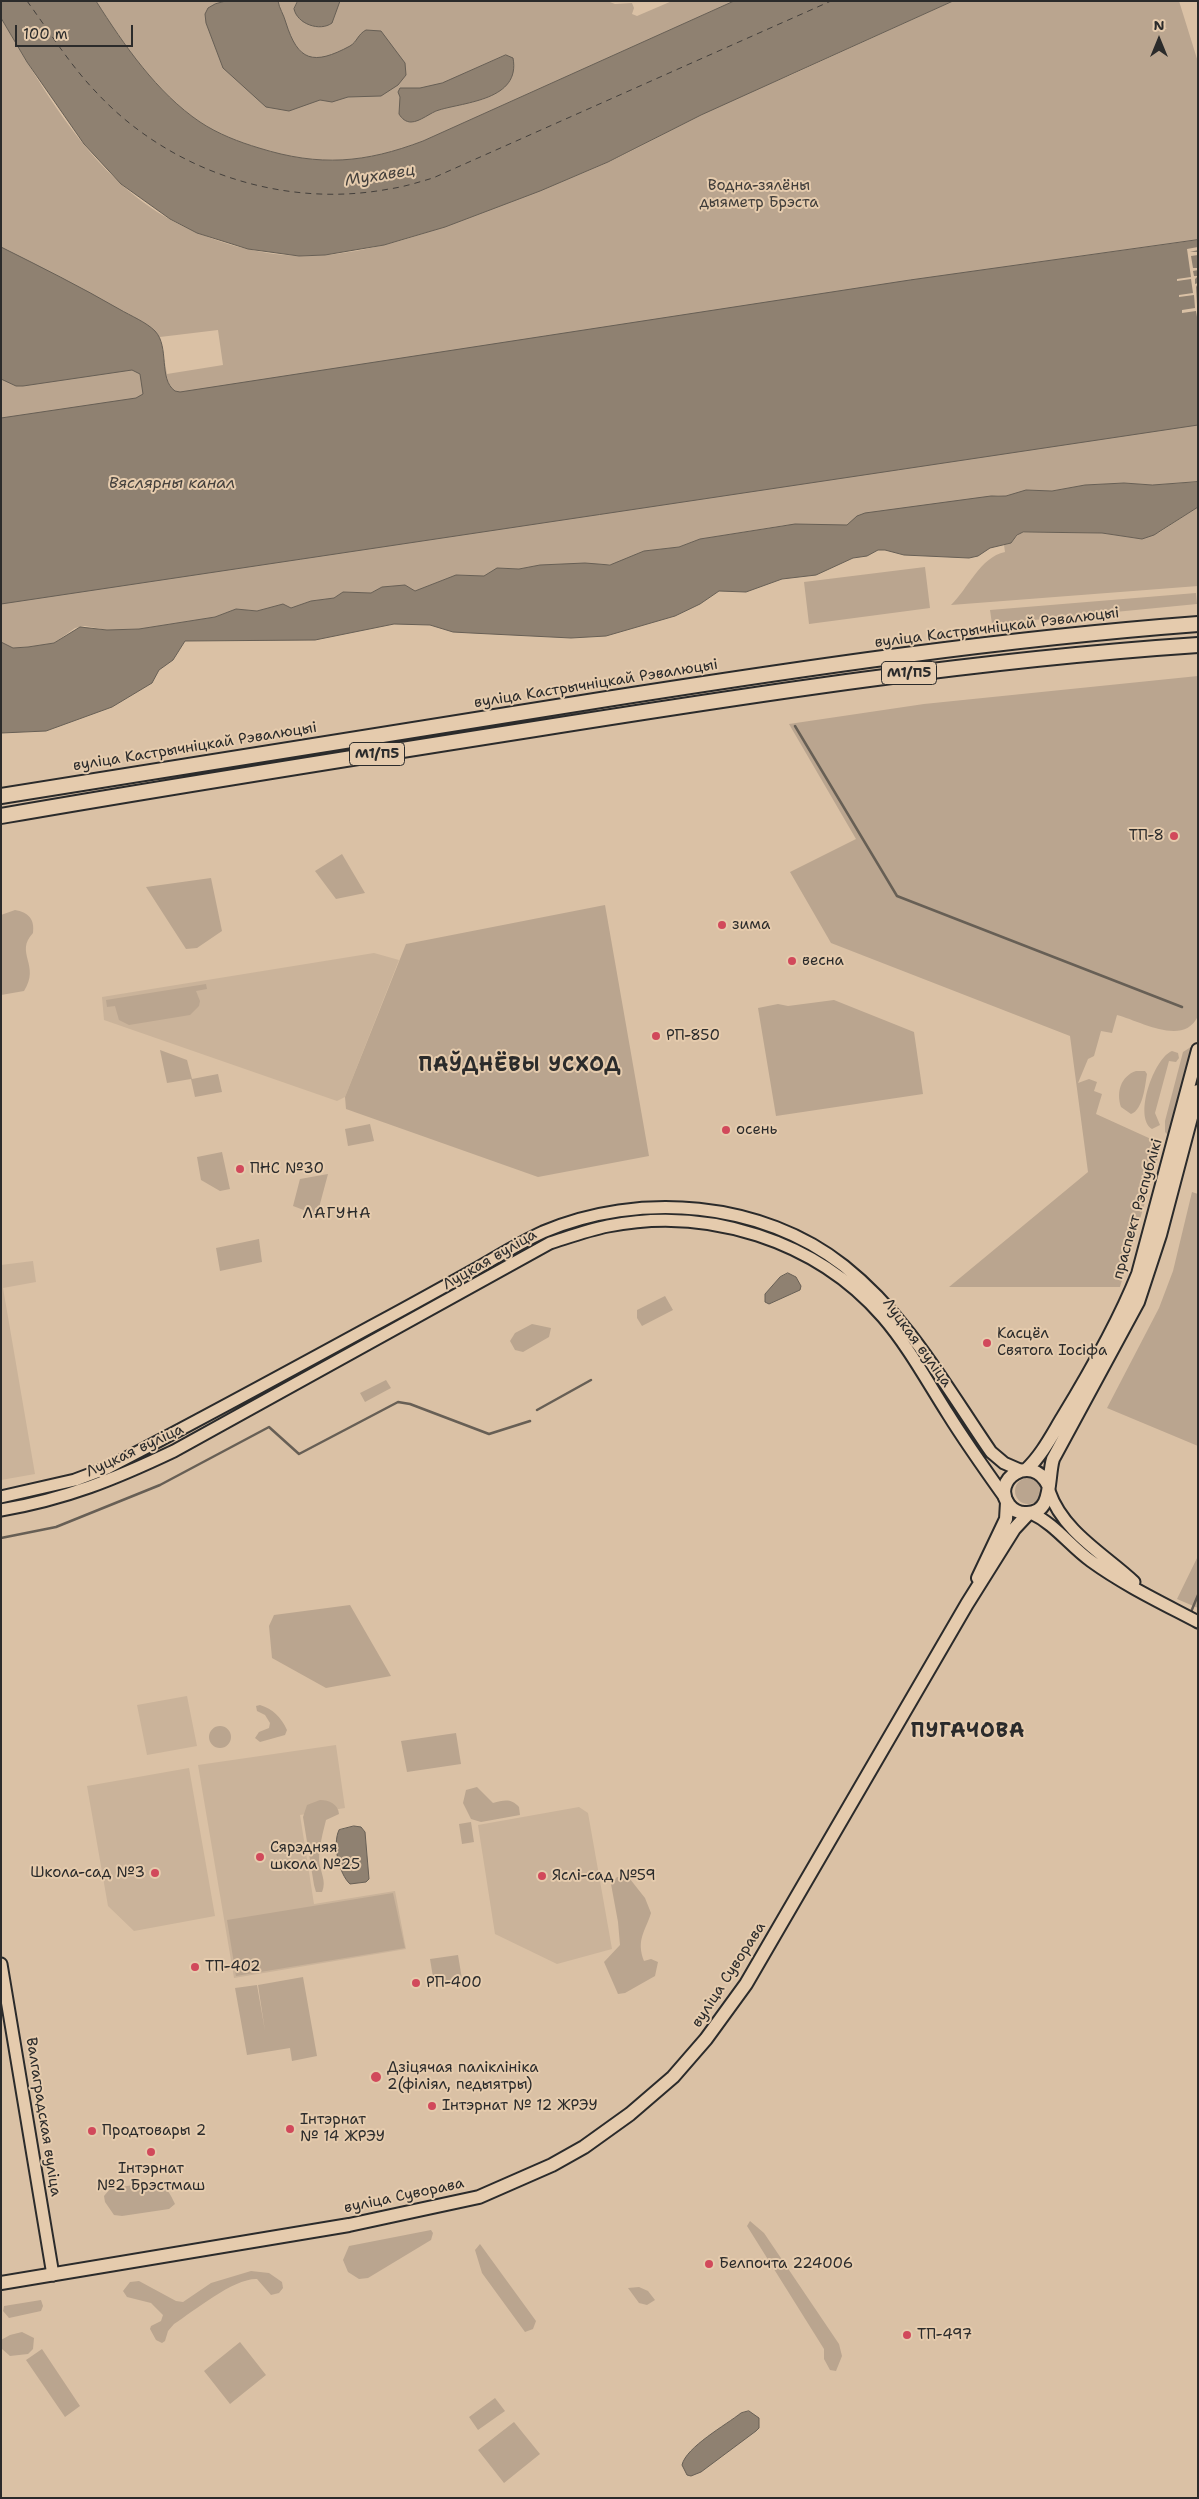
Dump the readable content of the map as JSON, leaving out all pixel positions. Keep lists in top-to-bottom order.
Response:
{
  "streets": {
    "highway": ["вуліца Кастрычніцкай Рэвалюцыі", "М1/П5"],
    "main road": ["праспект Рэспублікі", "вуліца Суворава"],
    "street": ["Луцкая вуліца", "Валгаградская вуліца"]
  },
  "crossings": [
    ["праспект Рэспублікі", "Луцкая вуліца"],
    ["праспект Рэспублікі", "вуліца Суворава"],
    ["Луцкая вуліца", "вуліца Суворава"],
    ["вуліца Суворава", "Валгаградская вуліца"]
  ],
  "districts": ["ПАЎДНЁВЫ УСХОД", "ЛАГУНА", "ПУГАЧОВА"],
  "water": ["Мухавец", "Вяслярны канал"],
  "parks": ["Водна-зялёны дыяметр Брэста"],
  "places": [
    "ТП-8",
    "зима",
    "весна",
    "РП-850",
    "осень",
    "ПНС №30",
    "Касцёл Святога Іосіфа",
    "Сярэдняя школа №25",
    "Школа-сад №3",
    "Яслі-сад №59",
    "ТП-402",
    "РП-400",
    "Дзіцячая паліклініка 2(філіял, педыятры)",
    "Інтэрнат № 12 ЖРЭУ",
    "Інтэрнат № 14 ЖРЭУ",
    "Продтовары 2",
    "Інтэрнат №2 Брэстмаш",
    "Белпочта 224006",
    "ТП-497"
  ],
  "scale_bar": "100 m",
  "north": "top"
}
